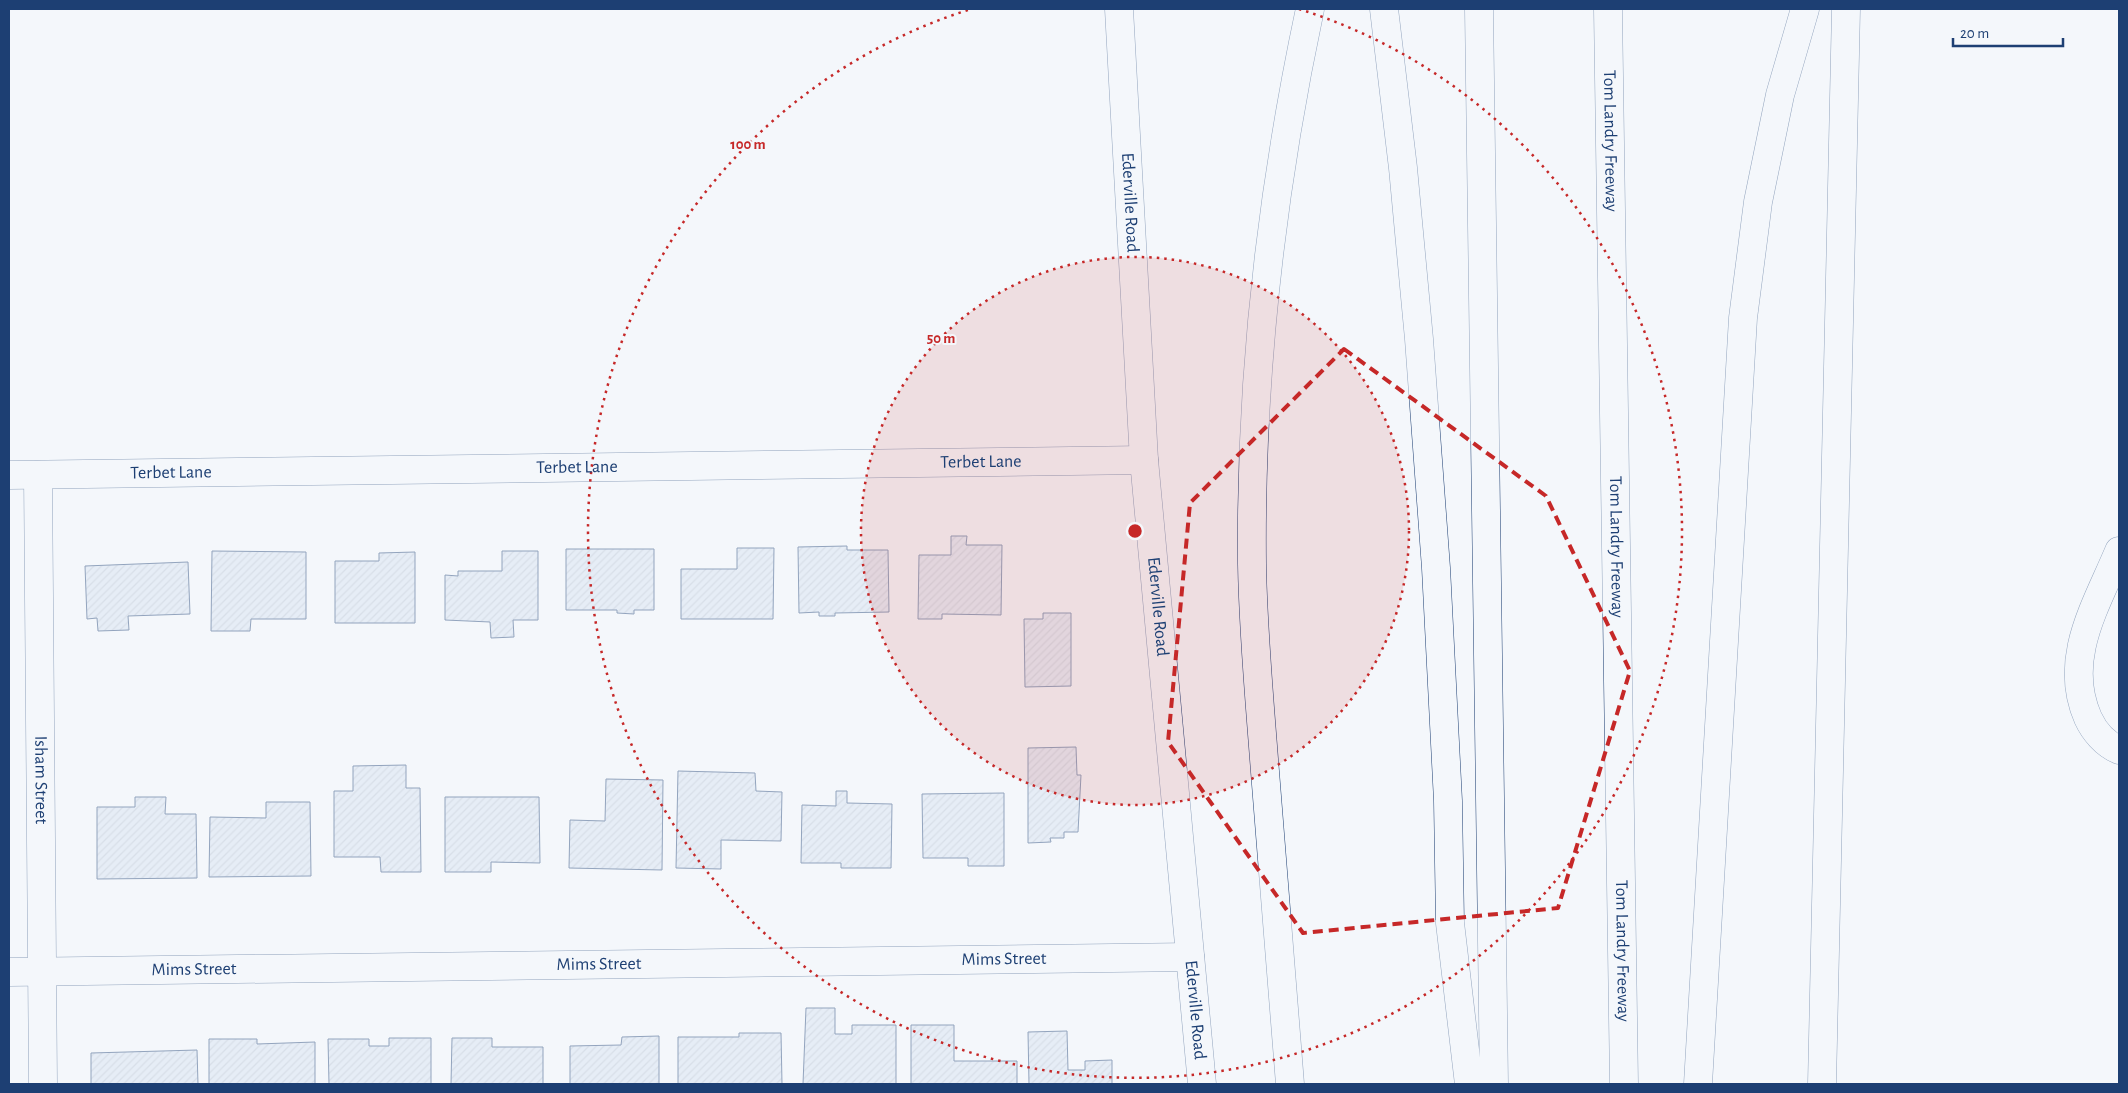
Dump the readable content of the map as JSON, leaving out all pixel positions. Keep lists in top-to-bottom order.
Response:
{
  "streets": {
    "main road": [
      "Tom Landry Freeway",
      "Ederville Road",
      "Terbet Lane",
      "Isham Street",
      "Mims Street"
    ]
  },
  "crossings": [
    ["Ederville Road", "Terbet Lane"],
    ["Ederville Road", "Mims Street"],
    ["Terbet Lane", "Isham Street"],
    ["Isham Street", "Mims Street"]
  ],
  "scale_bar": "20 m",
  "rings": ["100 m", "50 m"]
}
